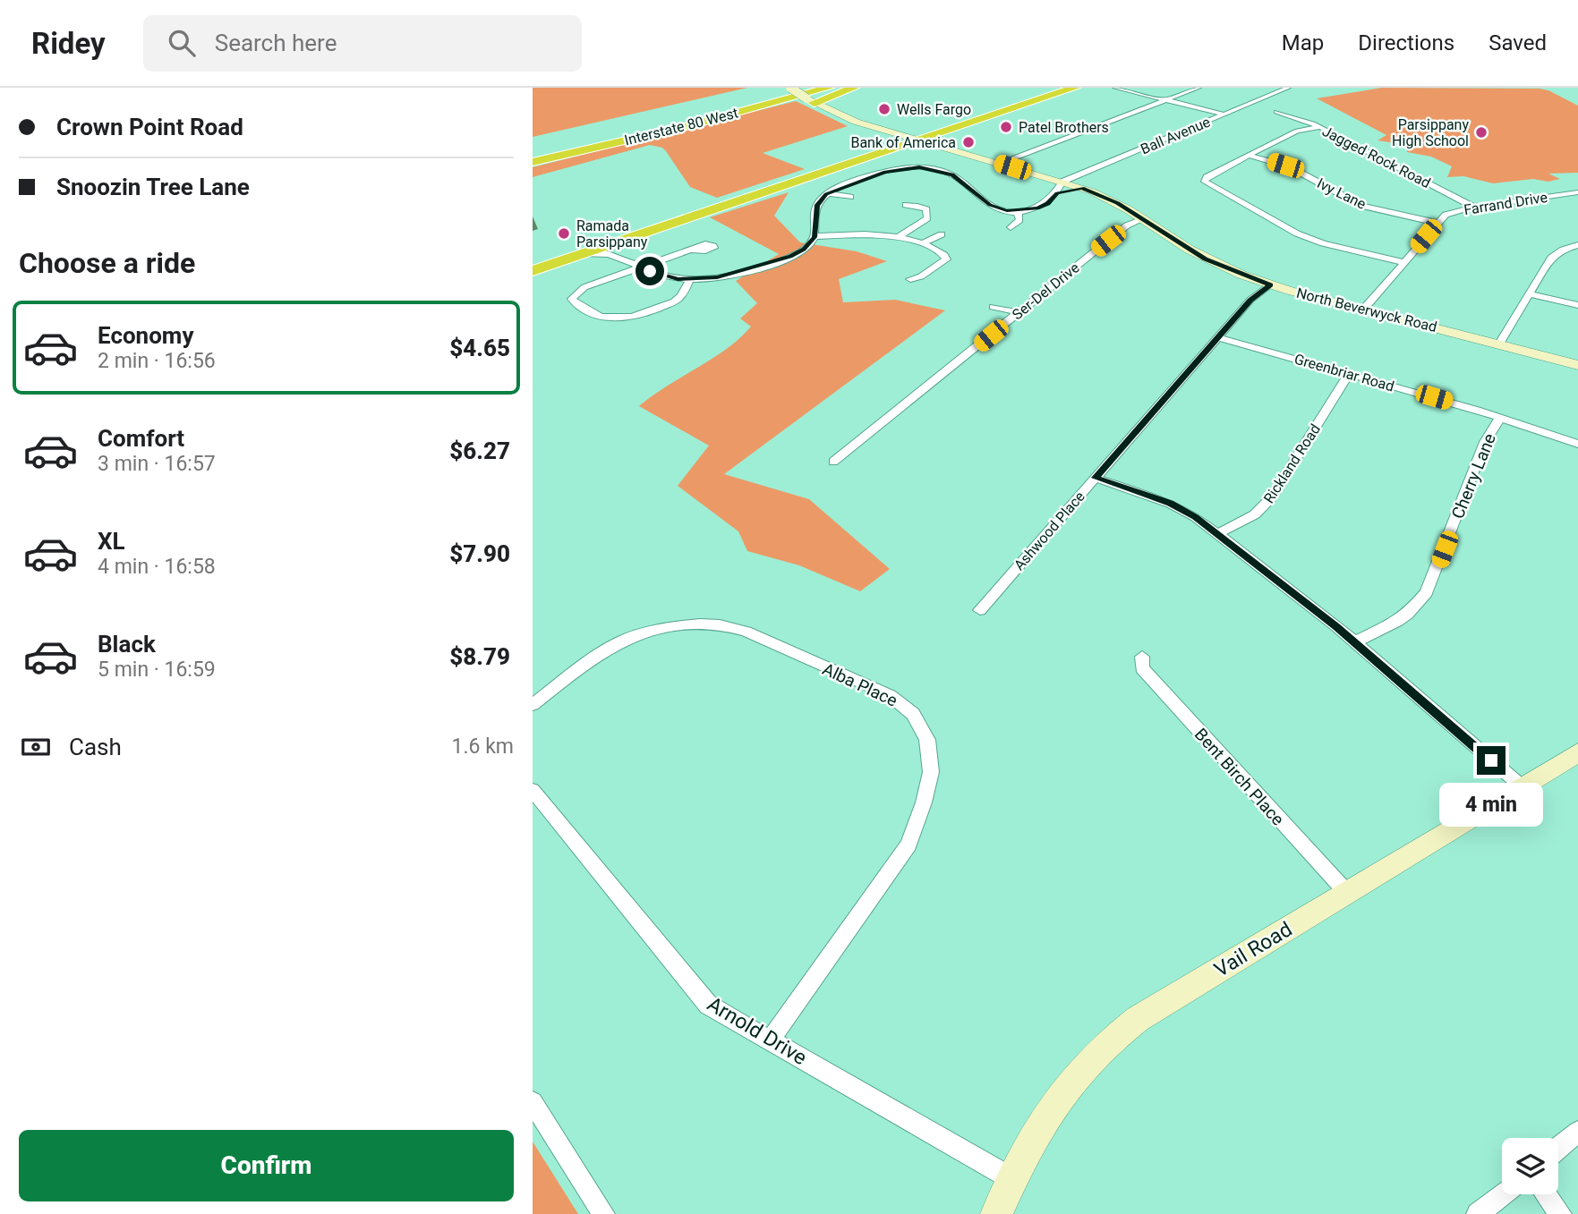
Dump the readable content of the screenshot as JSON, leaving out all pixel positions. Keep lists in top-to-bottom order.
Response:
{
  "streets": {
    "highway": ["Interstate 80 West"],
    "street": [
      "Ball Avenue",
      "Jagged Rock Road",
      "Ivy Lane",
      "Farrand Drive",
      "Ser-Del Drive",
      "North Beverwyck Road",
      "Greenbriar Road",
      "Rickland Road",
      "Cherry Lane",
      "Ashwood Place",
      "Alba Place",
      "Bent Birch Place",
      "Vail Road",
      "Arnold Drive"
    ]
  },
  "crossings": [
    ["Ball Avenue", "North Beverwyck Road"],
    ["Jagged Rock Road", "Farrand Drive"],
    ["Ivy Lane", "Farrand Drive"],
    ["Farrand Drive", "North Beverwyck Road"],
    ["Ser-Del Drive", "North Beverwyck Road"],
    ["North Beverwyck Road", "Ashwood Place"],
    ["Greenbriar Road", "Rickland Road"],
    ["Greenbriar Road", "Cherry Lane"],
    ["Greenbriar Road", "Ashwood Place"],
    ["Alba Place", "Arnold Drive"],
    ["Bent Birch Place", "Vail Road"],
    ["Vail Road", "Arnold Drive"]
  ],
  "places": [
    "Wells Fargo",
    "Patel Brothers",
    "Parsippany High School",
    "Bank of America",
    "Ramada Parsippany"
  ],
  "page": {
    "header": "Ridey",
    "search": "Search here",
    "nav": ["Map", "Directions", "Saved"],
    "banner": ["Crown Point Road", "Snoozin Tree Lane"],
    "heading": "Choose a ride",
    "list": [
      {
        "name": "Economy",
        "note": "2 min · 16:56",
        "value": "$4.65"
      },
      {
        "name": "Comfort",
        "note": "3 min · 16:57",
        "value": "$6.27"
      },
      {
        "name": "XL",
        "note": "4 min · 16:58",
        "value": "$7.90"
      },
      {
        "name": "Black",
        "note": "5 min · 16:59",
        "value": "$8.79"
      }
    ],
    "pay": ["Cash", "1.6 km"],
    "bubble": "4 min",
    "buttons": "Confirm"
  }
}
